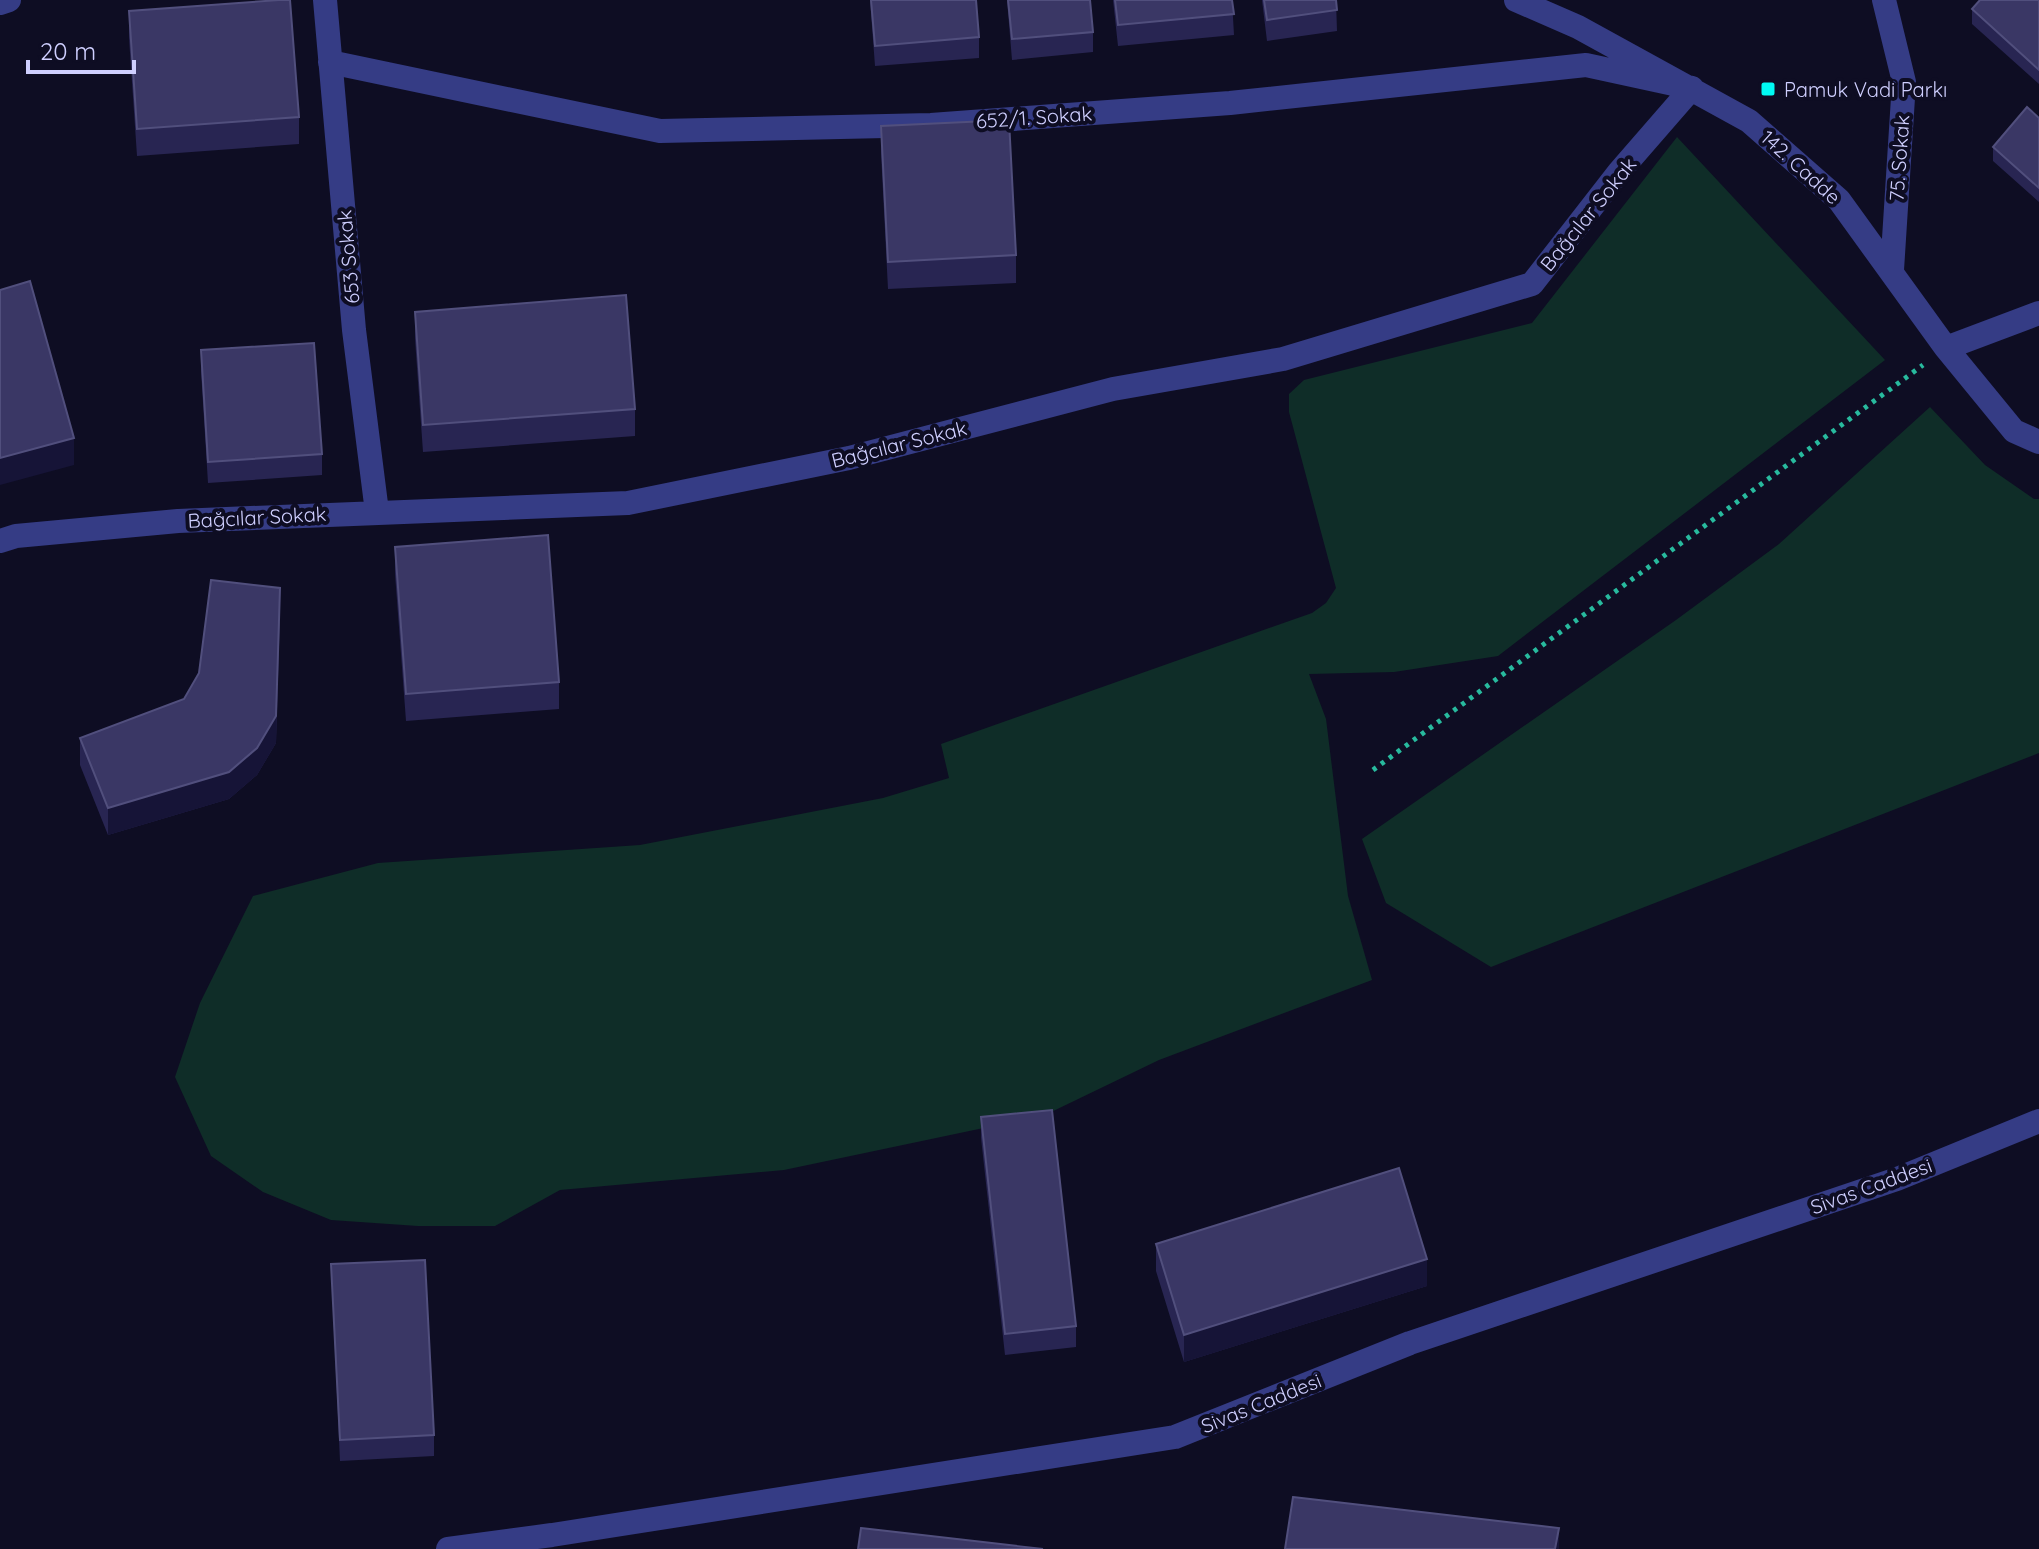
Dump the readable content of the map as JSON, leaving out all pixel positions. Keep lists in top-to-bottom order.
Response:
{
  "streets": {
    "street": [
      "652/1. Sokak",
      "75. Sokak",
      "142. Cadde",
      "Bağcılar Sokak",
      "653 Sokak",
      "Sivas Caddesi"
    ]
  },
  "crossings": [
    ["652/1. Sokak", "142. Cadde"],
    ["652/1. Sokak", "Bağcılar Sokak"],
    ["652/1. Sokak", "653 Sokak"],
    ["75. Sokak", "142. Cadde"],
    ["142. Cadde", "Bağcılar Sokak"],
    ["Bağcılar Sokak", "653 Sokak"]
  ],
  "places": {
    "transit": ["Pamuk Vadi Parkı"]
  },
  "scale_bar": "20 m"
}
